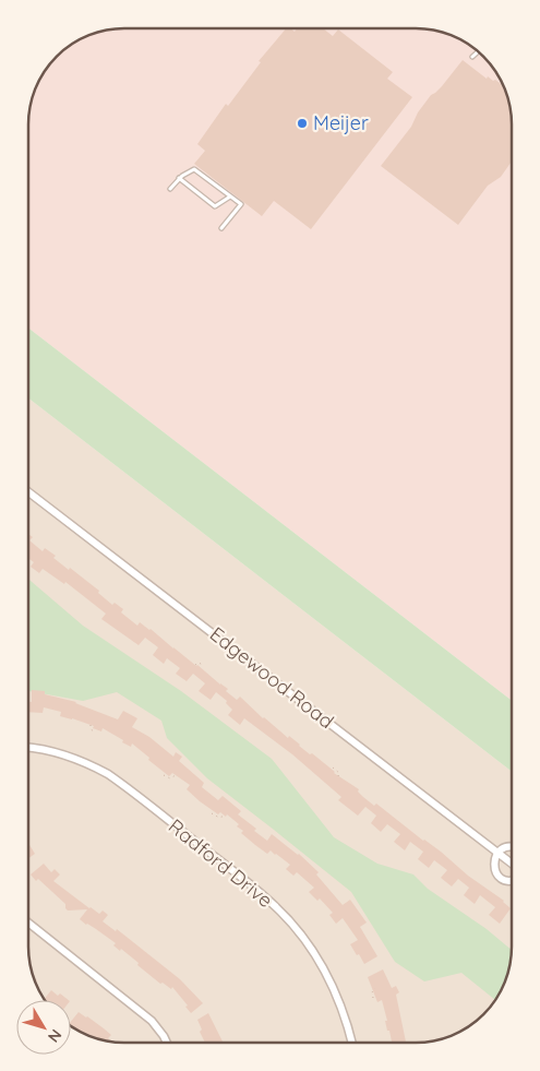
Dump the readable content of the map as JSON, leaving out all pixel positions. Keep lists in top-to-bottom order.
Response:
{
  "streets": {
    "street": ["Edgewood Road", "Radford Drive"]
  },
  "places": ["Meijer"],
  "north": "bottom right"
}
